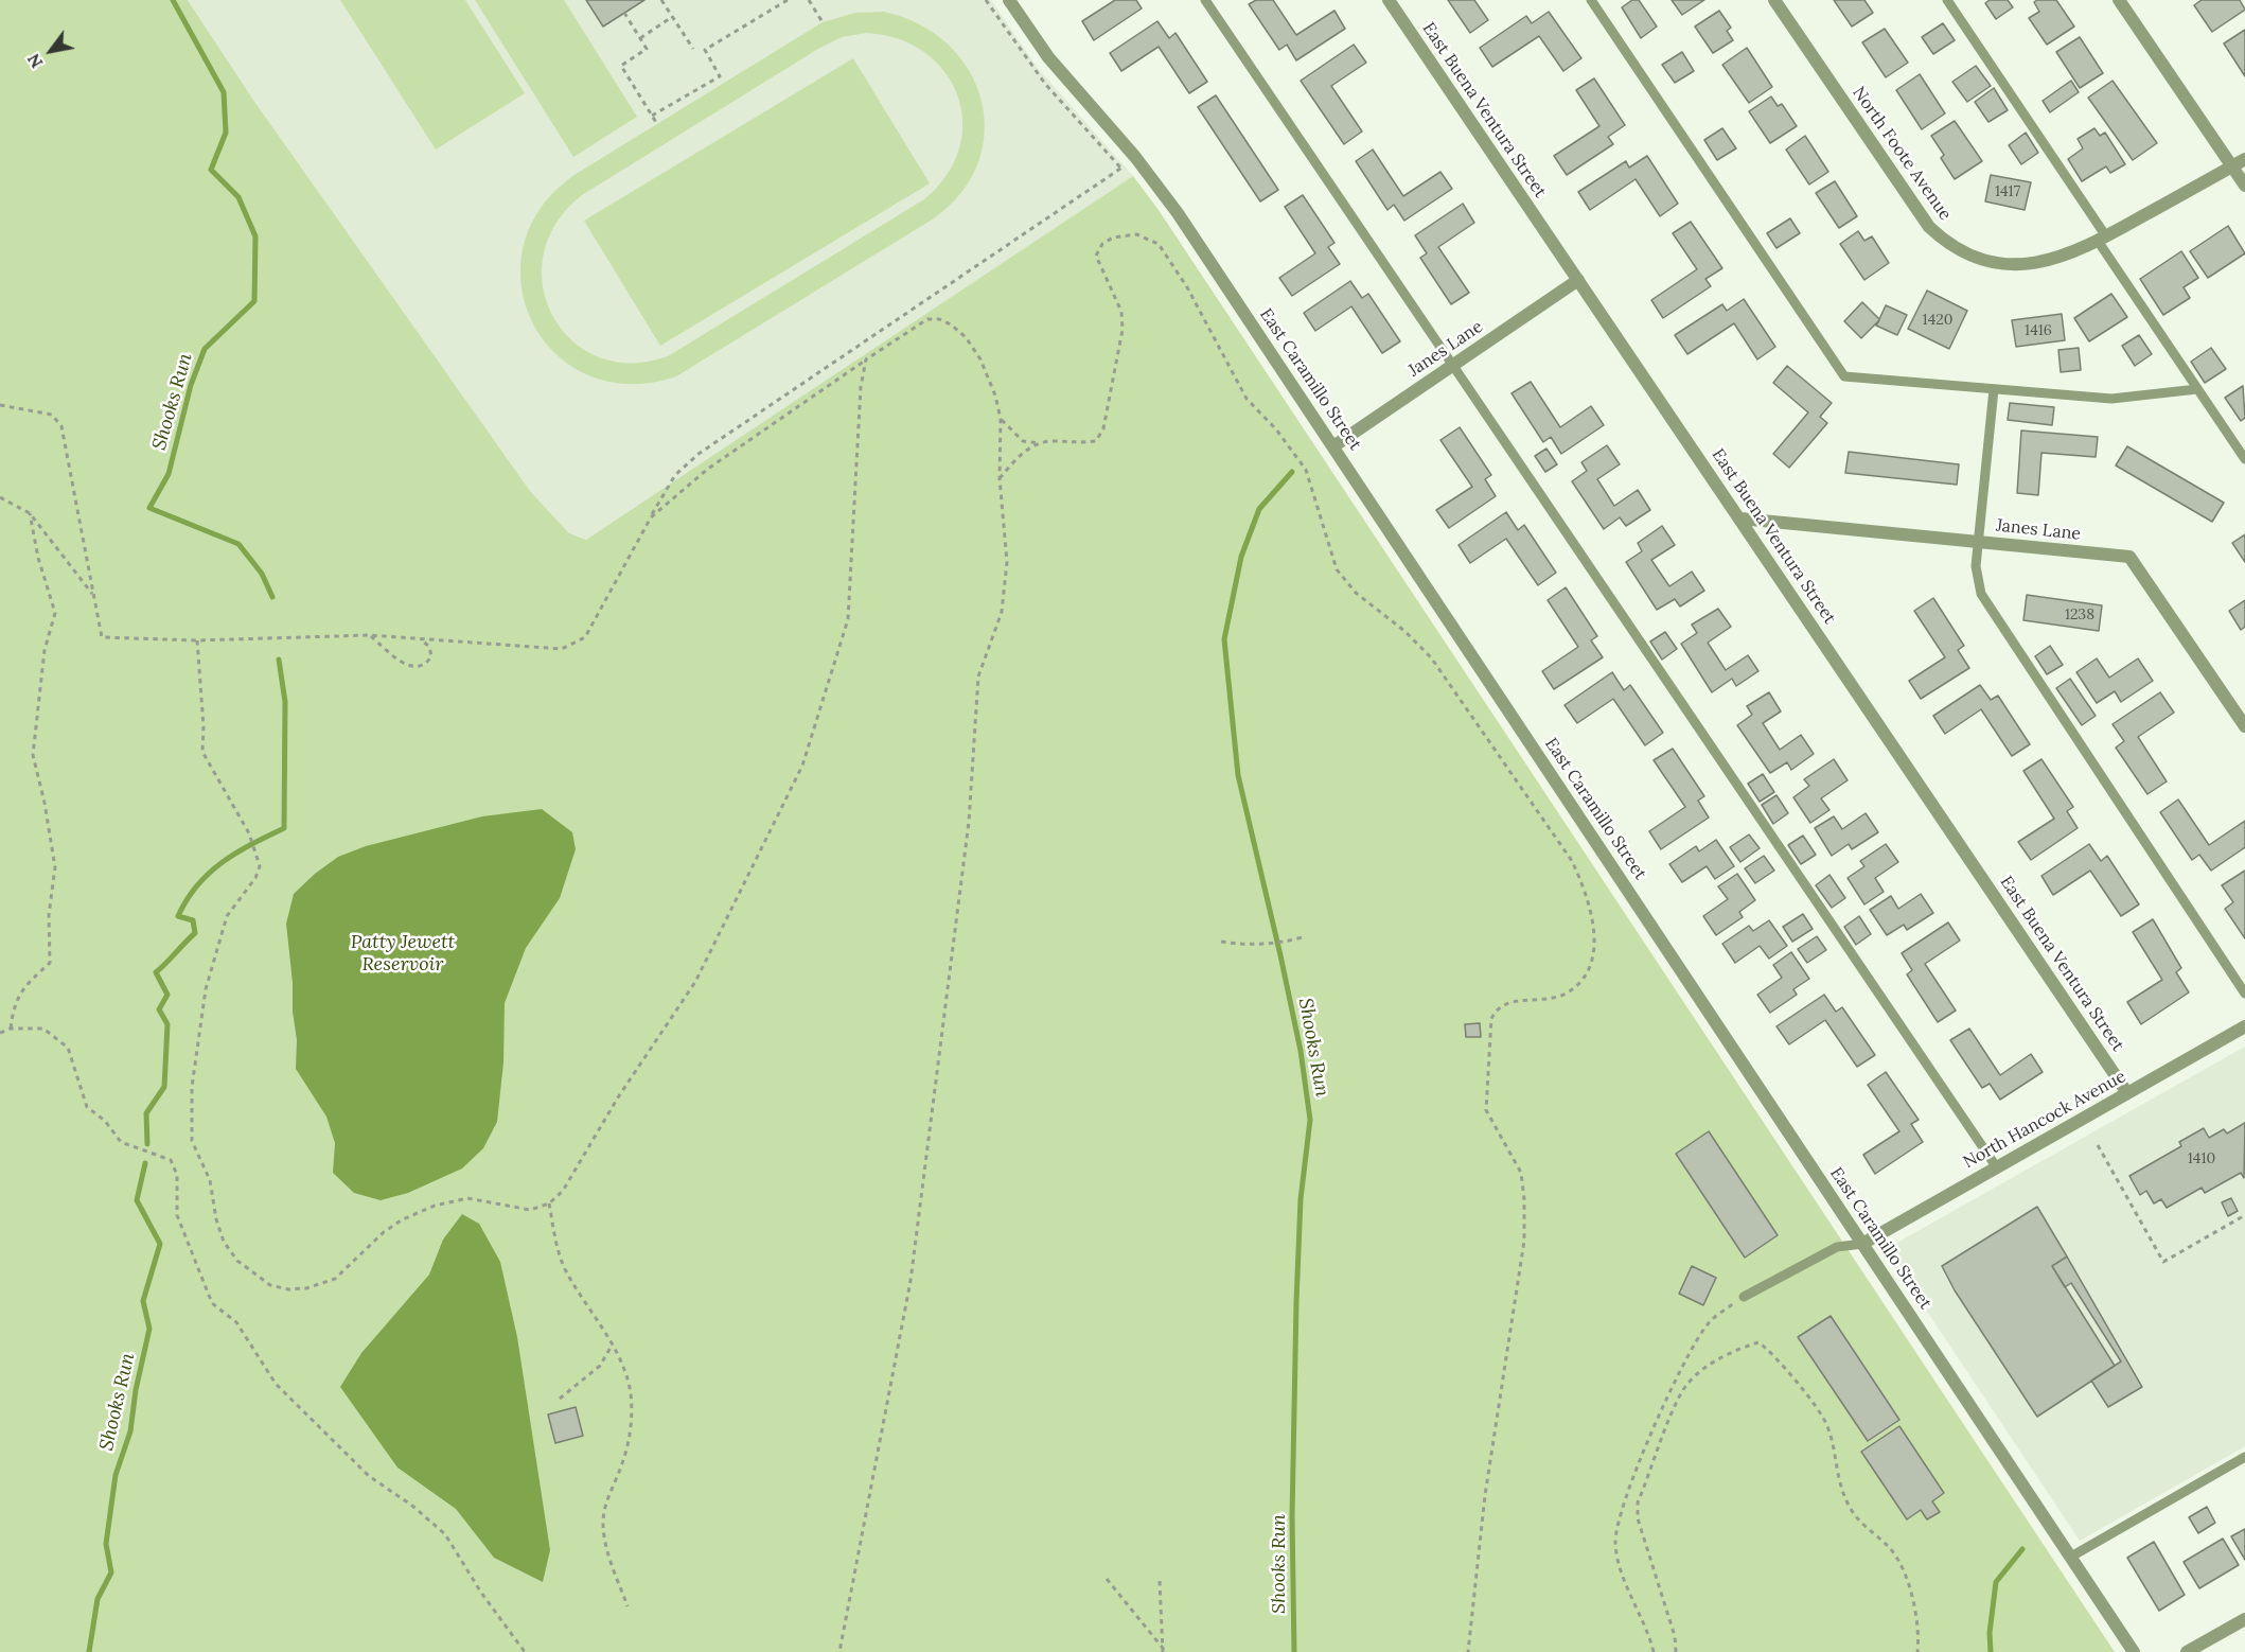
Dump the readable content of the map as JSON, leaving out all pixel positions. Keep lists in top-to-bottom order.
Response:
{
  "streets": {
    "street": [
      "East Buena Ventura Street",
      "North Foote Avenue",
      "Janes Lane",
      "East Caramillo Street",
      "North Hancock Avenue"
    ]
  },
  "crossings": [
    ["East Buena Ventura Street", "Janes Lane"],
    ["East Buena Ventura Street", "North Hancock Avenue"],
    ["Janes Lane", "East Caramillo Street"],
    ["East Caramillo Street", "North Hancock Avenue"]
  ],
  "water": ["Shooks Run", "Patty Jewett Reservoir"],
  "house_numbers": [
    "1417",
    "1420",
    "1416",
    "1238",
    "1410"
  ],
  "north": "bottom left"
}
